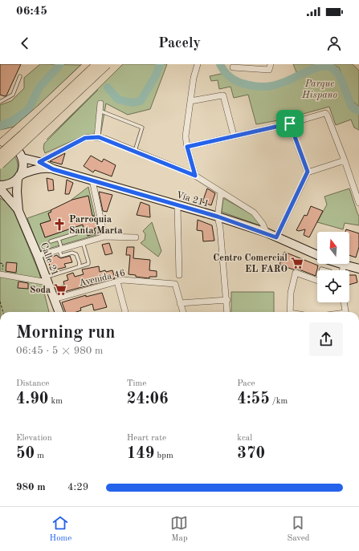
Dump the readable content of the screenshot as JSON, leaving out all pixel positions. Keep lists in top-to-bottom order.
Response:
{
  "streets": {
    "main road": ["Vía 211", "Calle 21"],
    "street": ["Avenida 46"]
  },
  "crossings": [
    ["Vía 211", "Calle 21"],
    ["Calle 21", "Avenida 46"]
  ],
  "parks": ["Parque Hispano"],
  "places": {
    "church": ["Parroquia Santa Marta"],
    "supermarket": ["Centro Comercial EL FARO", "Soda"]
  },
  "north": "top",
  "page": {
    "status": "06:45",
    "header": "Pacely",
    "heading": ["Morning run", "06:45 · 5 × 980 m"],
    "stats": [
      ["Distance", "4.90 km"],
      ["Time", "24:06"],
      ["Pace", "4:55 /km"],
      ["Elevation", "50 m"],
      ["Heart rate", "149 bpm"],
      ["kcal", "370"]
    ],
    "list": [
      {
        "name": "980 m",
        "note": "4:29"
      }
    ],
    "tabs": ["Home", "Map", "Saved"]
  }
}
